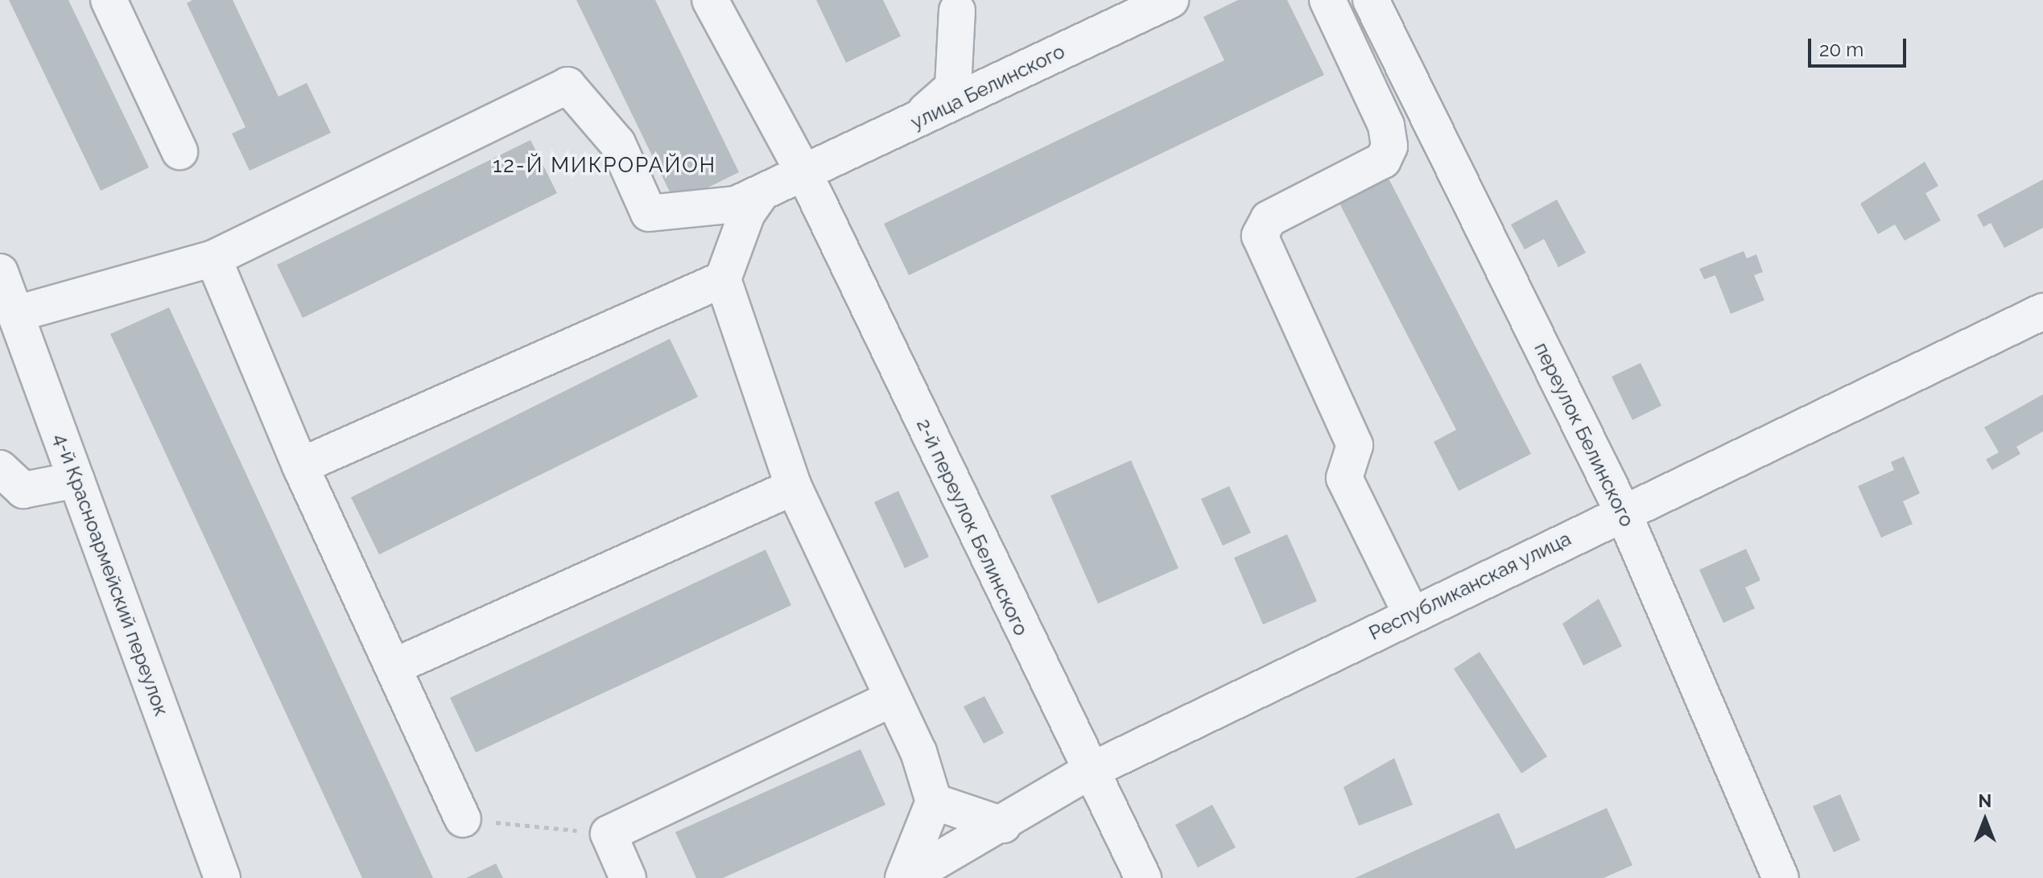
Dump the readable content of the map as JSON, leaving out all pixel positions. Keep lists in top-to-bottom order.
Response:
{
  "streets": {
    "street": [
      "улица Белинского",
      "переулок Белинского",
      "2-й переулок Белинского",
      "4-й Красноармейский переулок",
      "Республиканская улица"
    ]
  },
  "crossings": [
    ["улица Белинского", "2-й переулок Белинского"],
    ["переулок Белинского", "Республиканская улица"],
    ["2-й переулок Белинского", "Республиканская улица"]
  ],
  "districts": ["12-Й МИКРОРАЙОН"],
  "scale_bar": "20 m",
  "north": "top"
}
